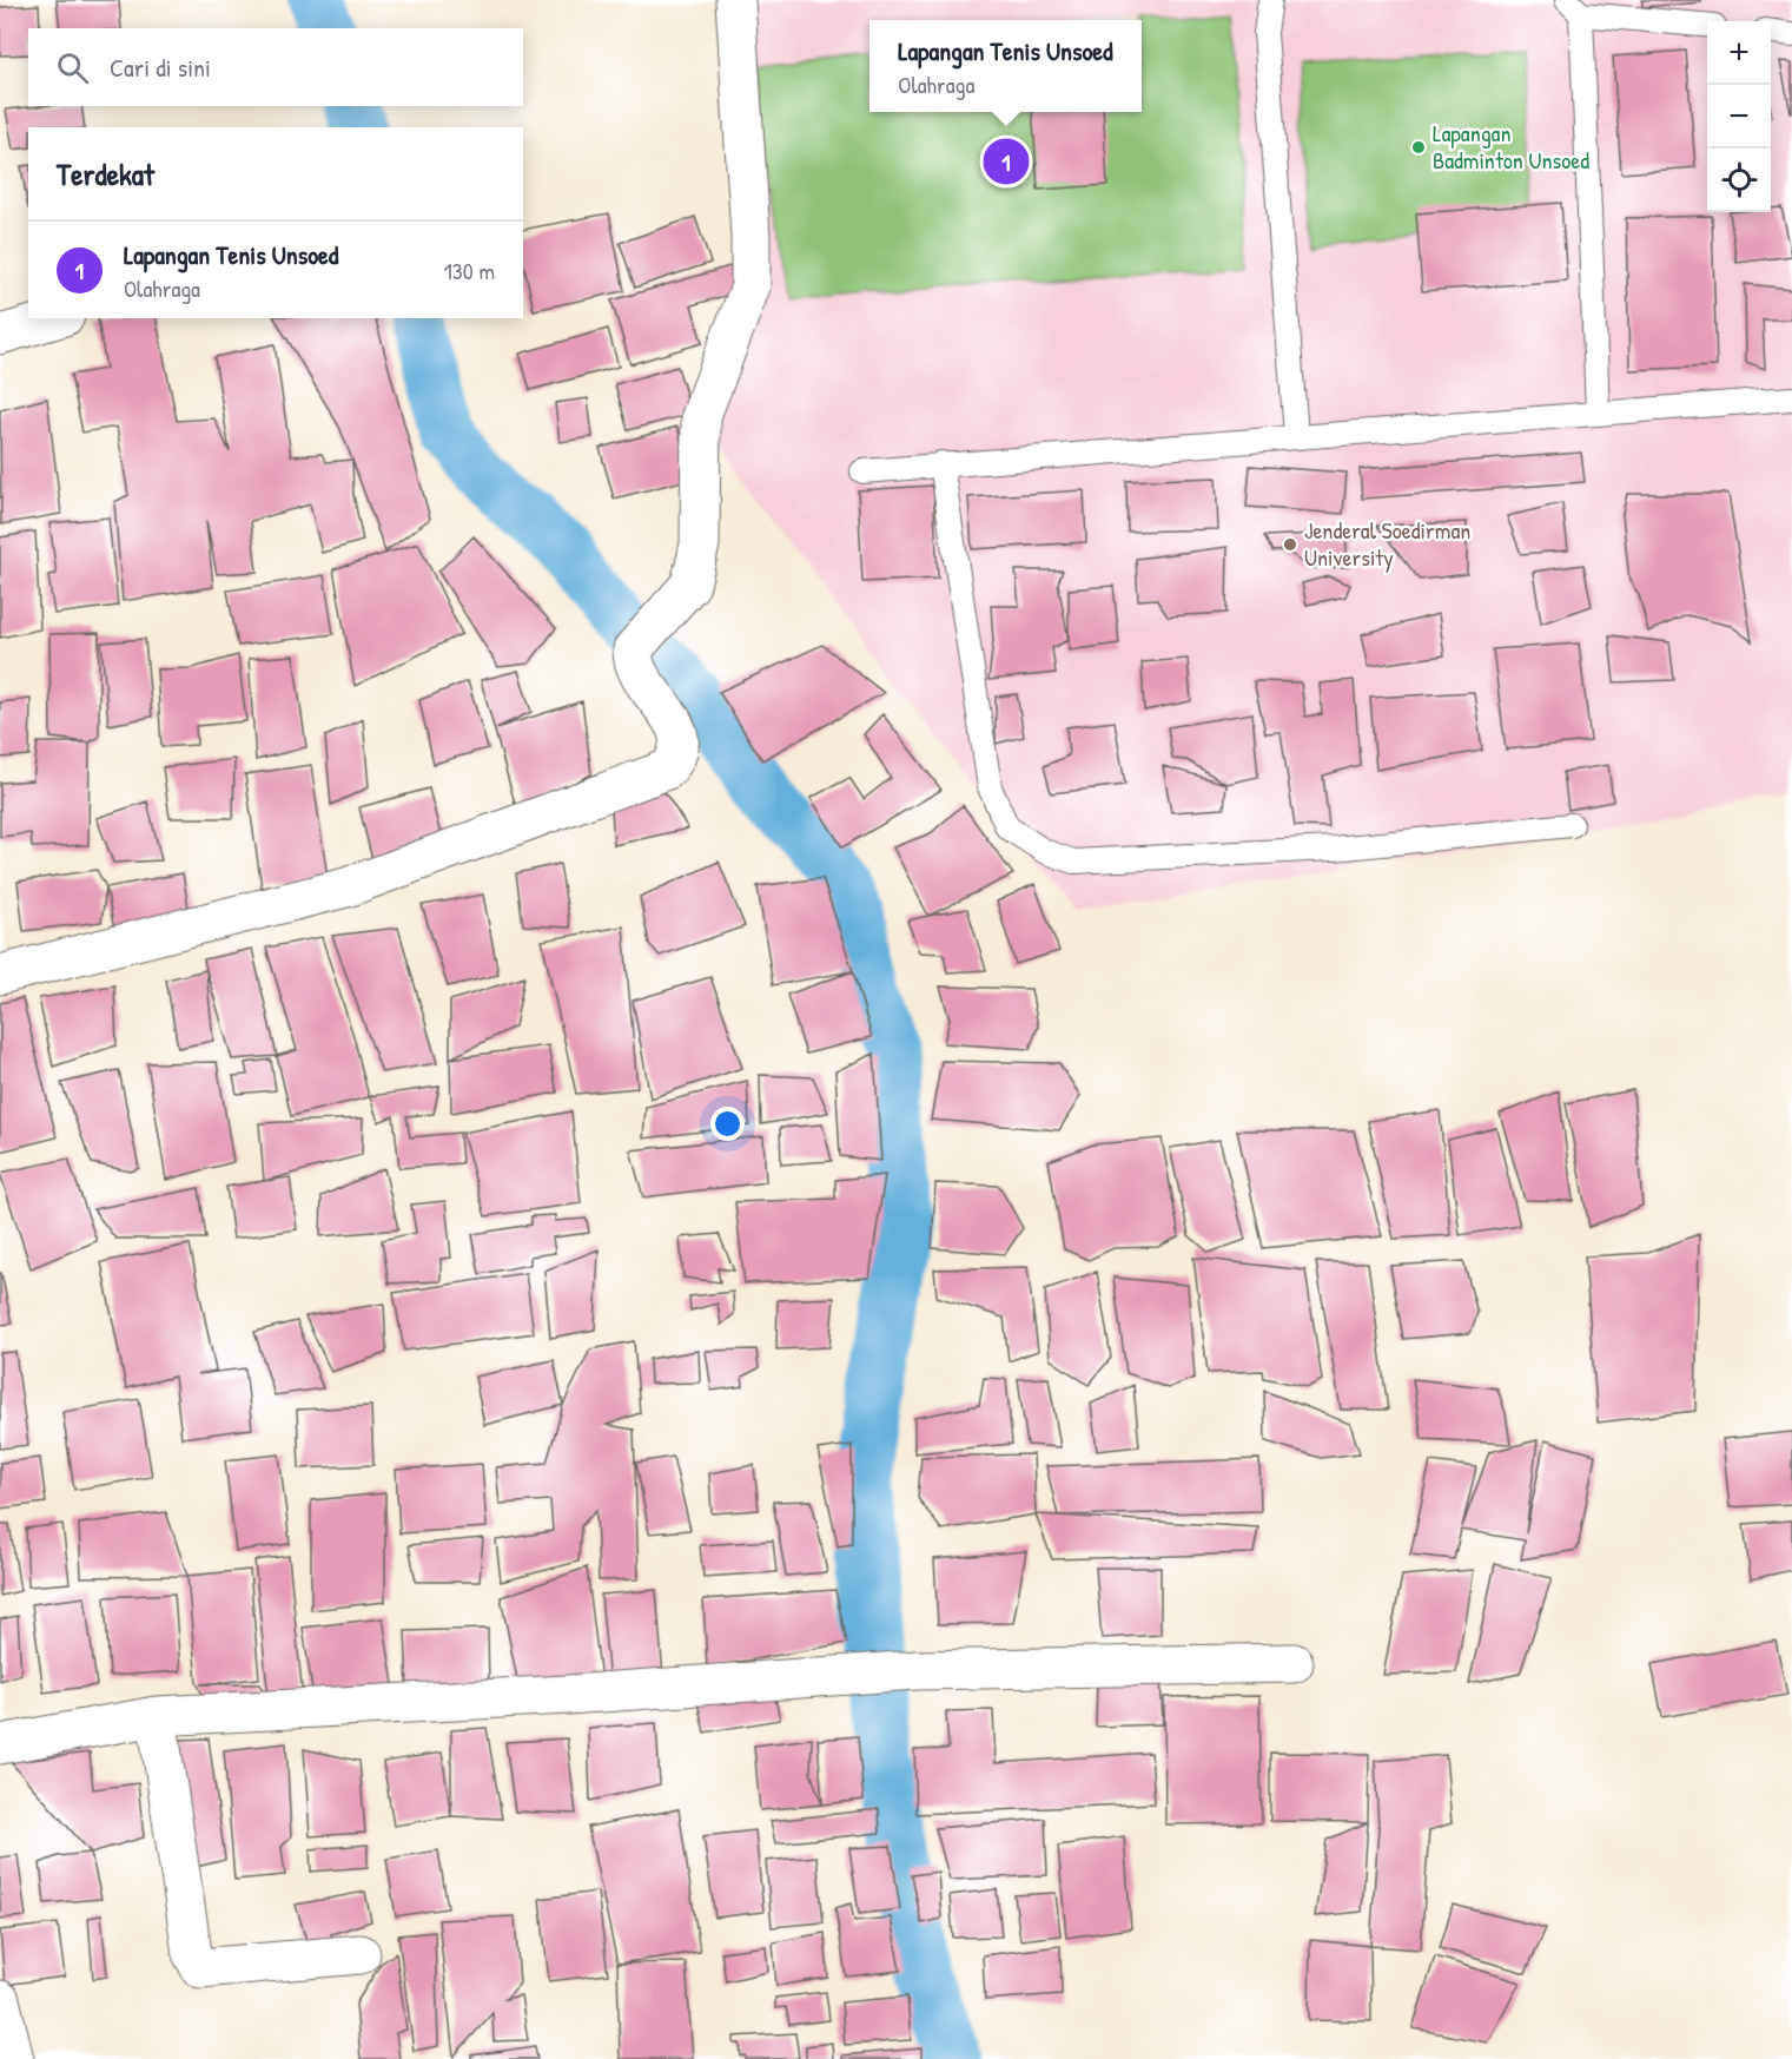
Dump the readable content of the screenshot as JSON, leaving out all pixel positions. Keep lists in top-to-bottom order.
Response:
{
  "places": ["Lapangan Badminton Unsoed", "Jenderal Soedirman University"],
  "page": {
    "popup": ["Lapangan Tenis Unsoed", "Olahraga"],
    "map_buttons": ["+", "−"],
    "search": "Cari di sini",
    "heading": "Terdekat",
    "pins": "1",
    "list": [
      {
        "mark": "1",
        "name": "Lapangan Tenis Unsoed",
        "note": "Olahraga",
        "value": "130 m"
      }
    ]
  }
}
